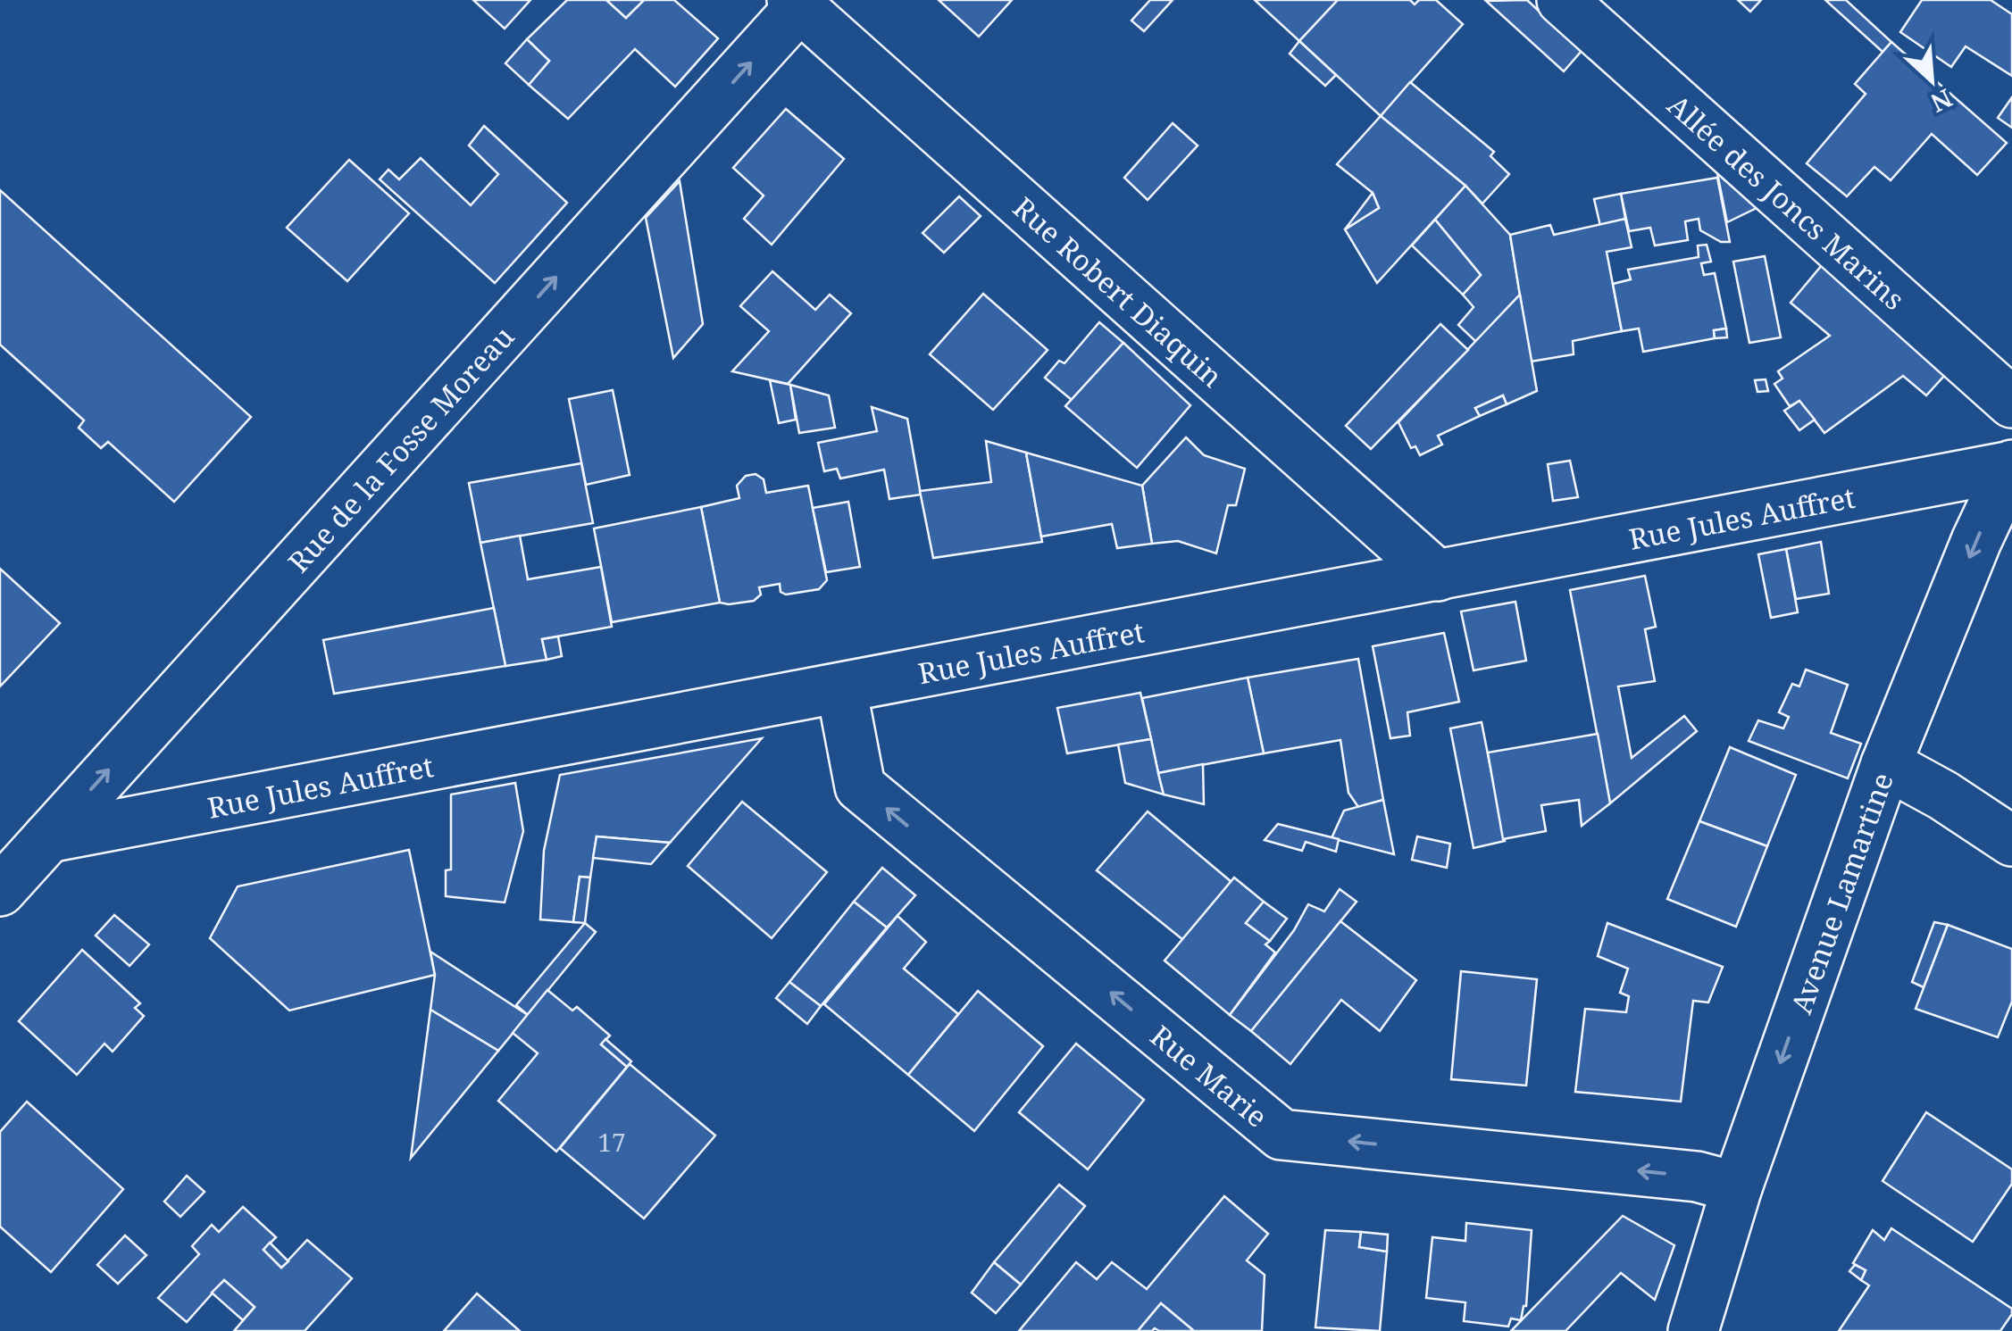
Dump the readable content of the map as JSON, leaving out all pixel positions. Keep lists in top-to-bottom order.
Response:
{
  "streets": {
    "street": [
      "Allée des Joncs Marins",
      "Rue Robert Diaquin",
      "Rue de la Fosse Moreau",
      "Rue Jules Auffret",
      "Avenue Lamartine",
      "Rue Marie"
    ]
  },
  "crossings": [
    ["Rue Robert Diaquin", "Rue de la Fosse Moreau"],
    ["Rue Robert Diaquin", "Rue Jules Auffret"],
    ["Rue de la Fosse Moreau", "Rue Jules Auffret"],
    ["Rue Jules Auffret", "Avenue Lamartine"],
    ["Rue Jules Auffret", "Rue Marie"],
    ["Avenue Lamartine", "Rue Marie"]
  ],
  "one_way": ["Rue de la Fosse Moreau", "Avenue Lamartine", "Rue Marie"],
  "house_numbers": ["17"],
  "north": "bottom right"
}
